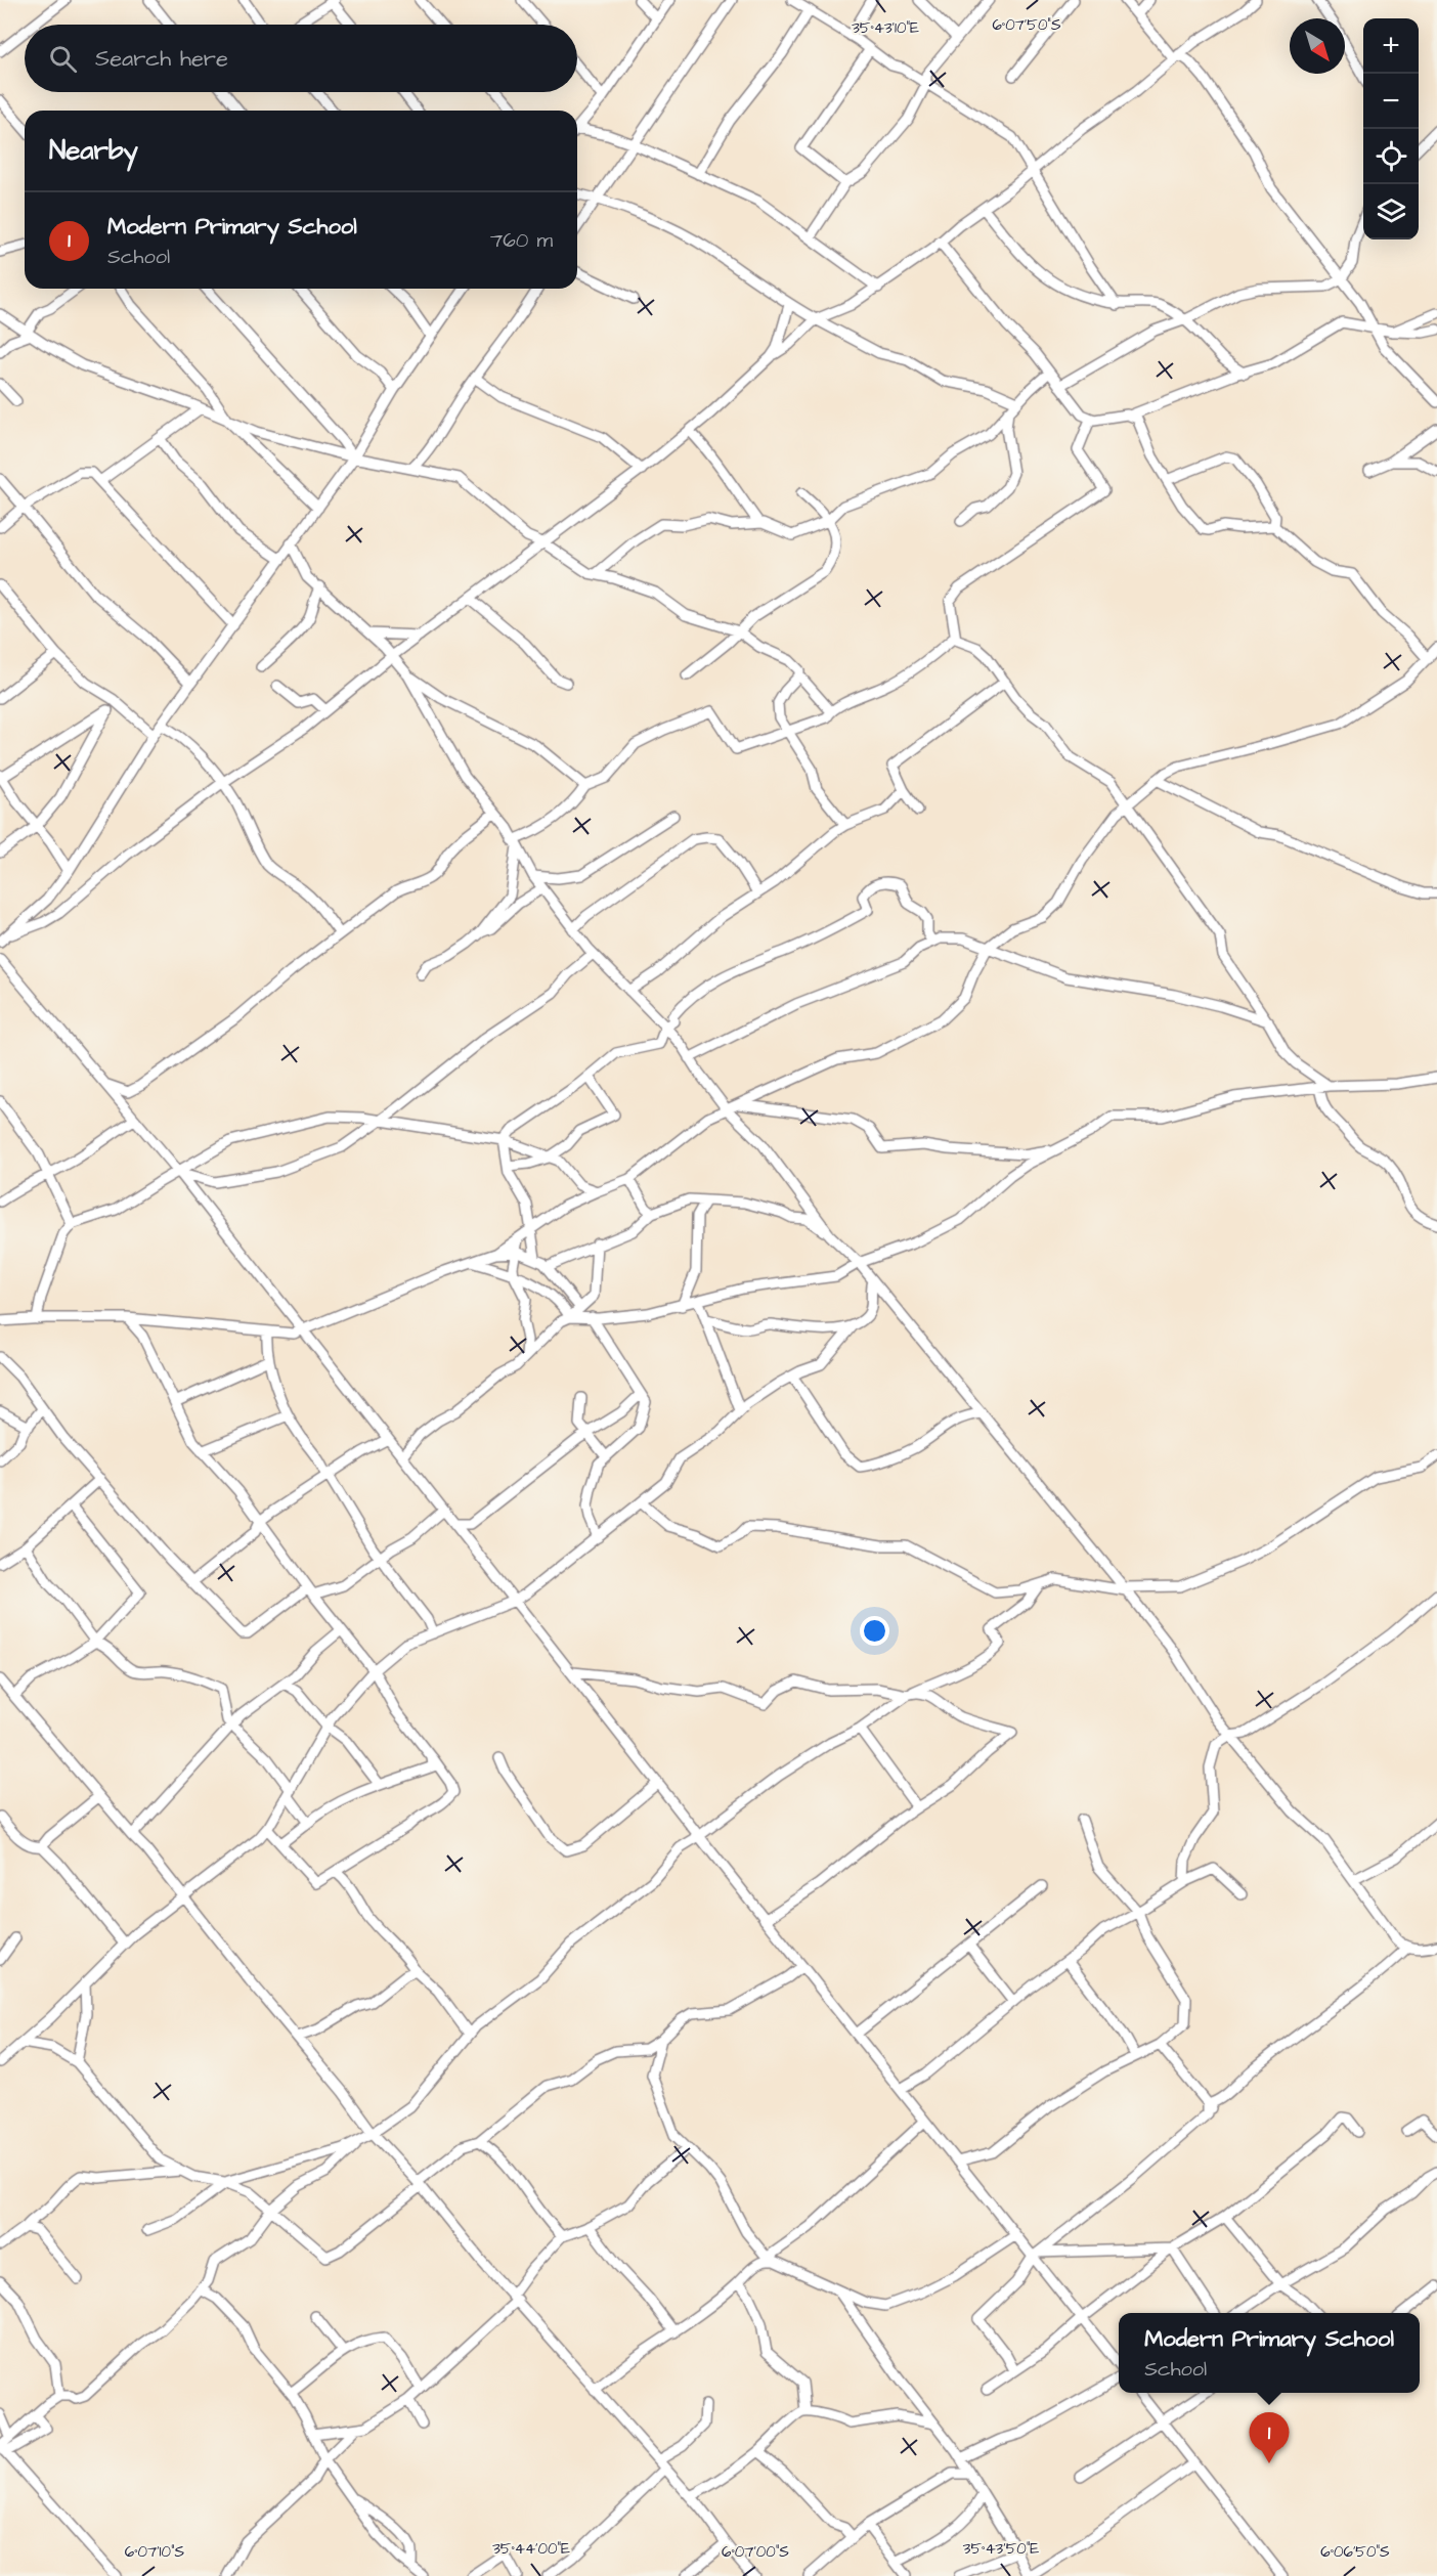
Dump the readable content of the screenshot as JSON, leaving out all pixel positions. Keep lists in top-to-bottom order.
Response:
{
  "north": "bottom right",
  "page": {
    "map_buttons": ["+", "−"],
    "search": "Search here",
    "heading": "Nearby",
    "list": [
      {
        "mark": "1",
        "name": "Modern Primary School",
        "note": "School",
        "value": "760 m"
      }
    ],
    "popup": ["Modern Primary School", "School"],
    "pins": "1"
  },
  "coordinates": [
    "6°07'50\"S",
    "35°43'10\"E",
    "35°44'00\"E",
    "35°43'50\"E",
    "6°07'10\"S",
    "6°07'00\"S",
    "6°06'50\"S"
  ]
}
